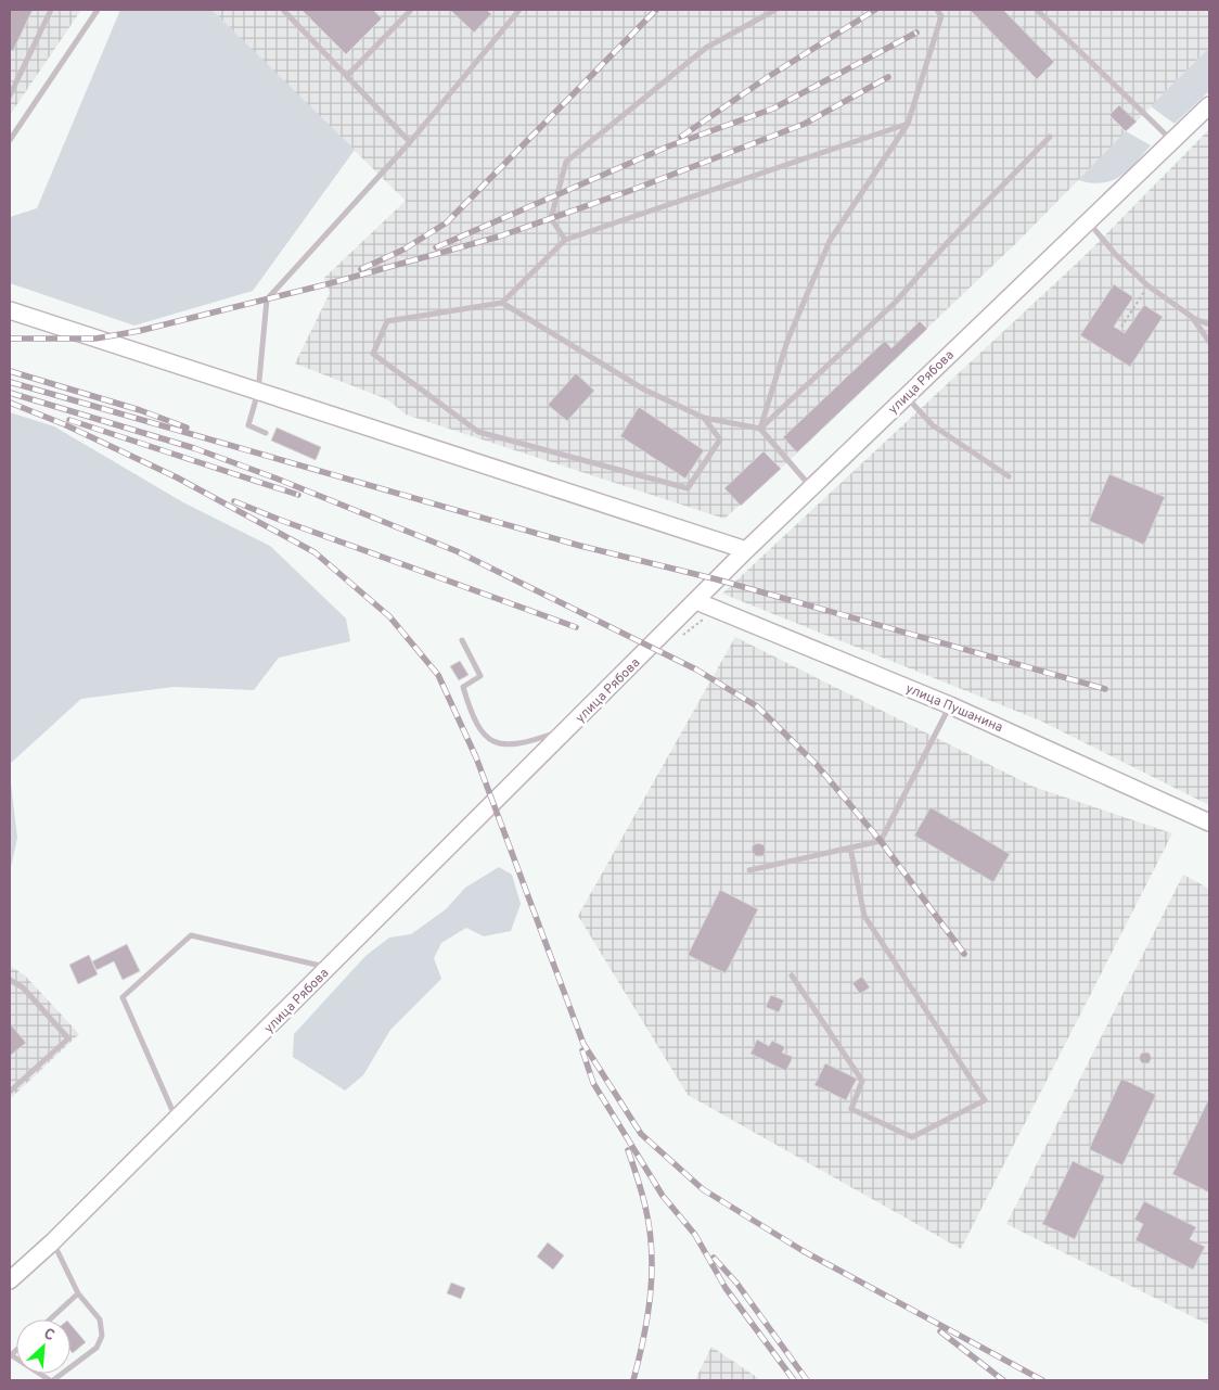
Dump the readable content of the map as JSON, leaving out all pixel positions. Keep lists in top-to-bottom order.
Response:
{
  "streets": {
    "street": ["улица Рябова", "улица Пушанина"]
  },
  "crossings": [
    ["улица Рябова", "улица Пушанина"]
  ],
  "north": "top right"
}
